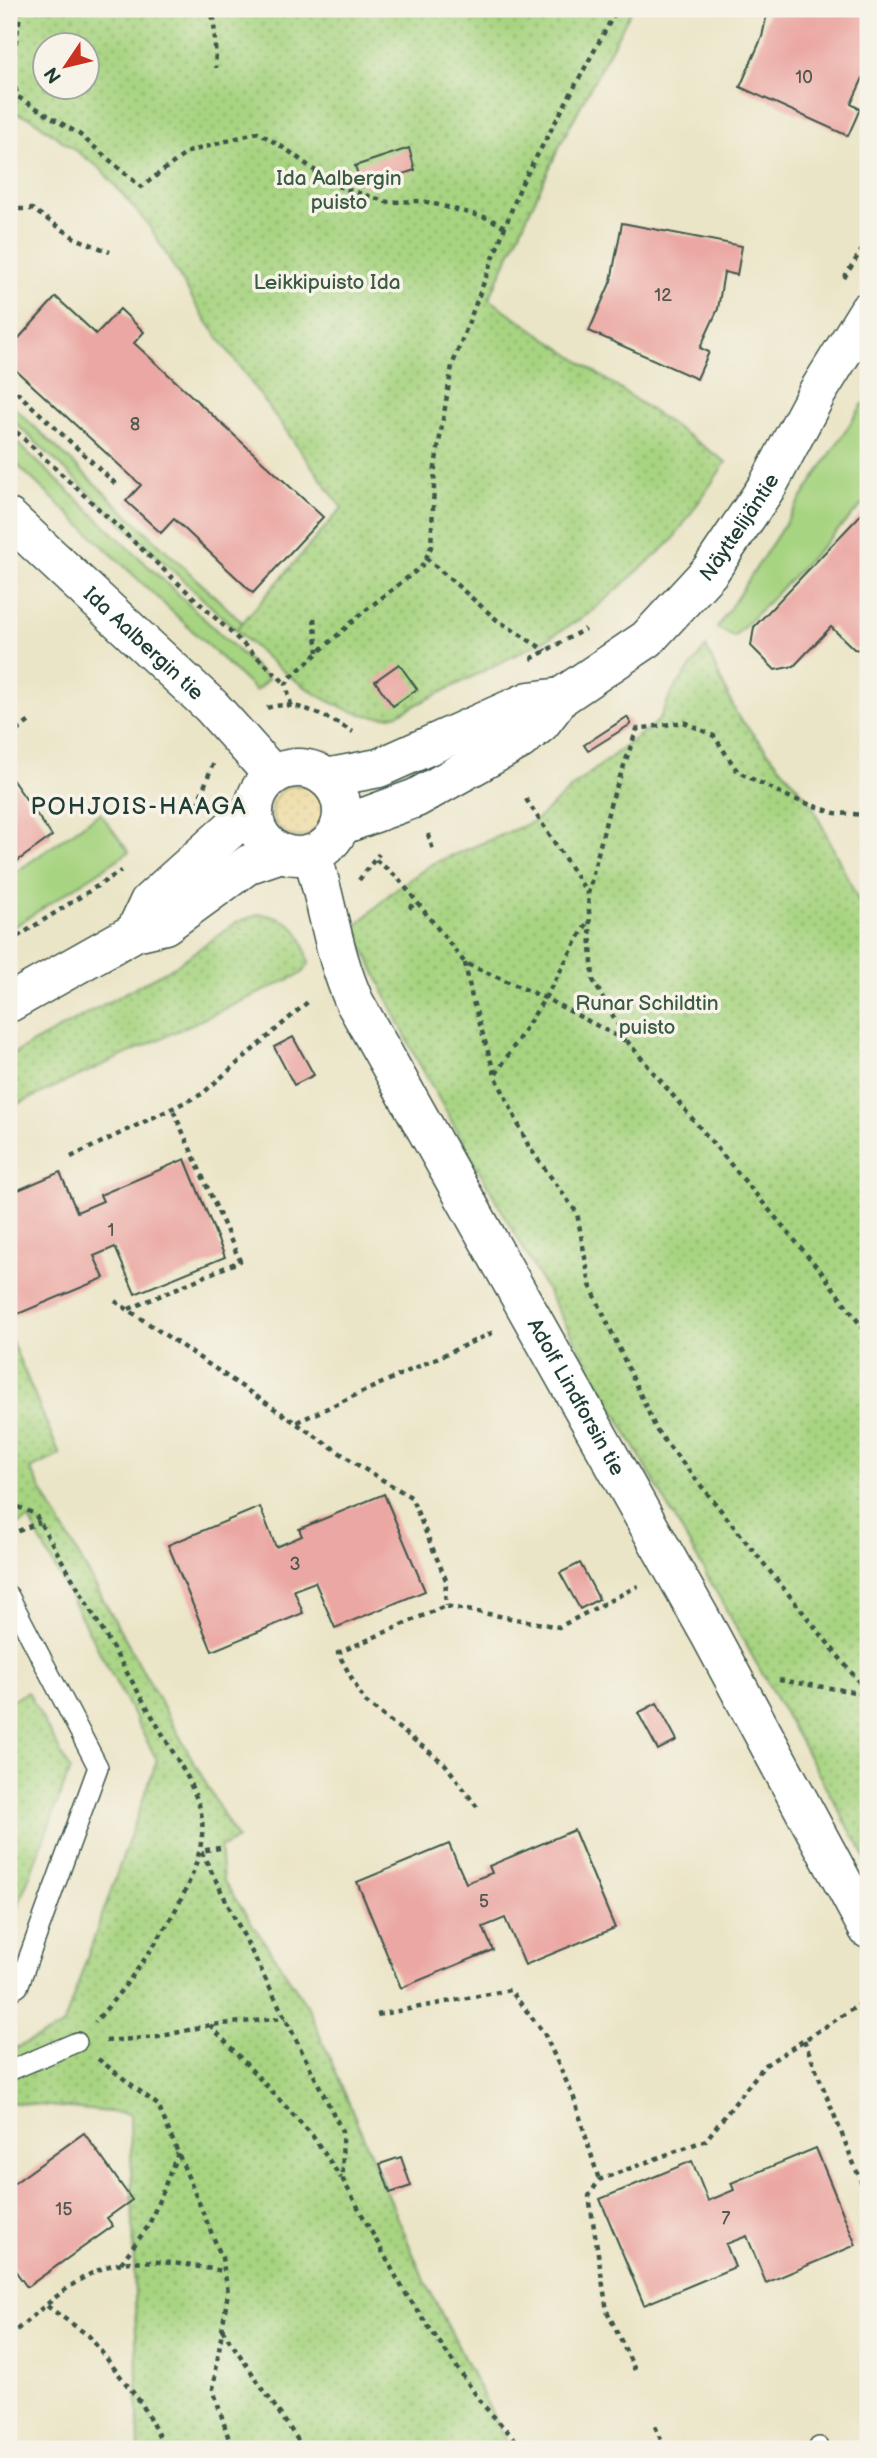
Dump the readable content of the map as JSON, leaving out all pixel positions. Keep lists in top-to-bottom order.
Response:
{
  "streets": {
    "main road": ["Näyttelijäntie", "Ida Aalbergin tie", "Adolf Lindforsin tie"]
  },
  "crossings": [
    ["Näyttelijäntie", "Ida Aalbergin tie"],
    ["Näyttelijäntie", "Adolf Lindforsin tie"],
    ["Ida Aalbergin tie", "Adolf Lindforsin tie"]
  ],
  "districts": ["POHJOIS-HAAGA"],
  "parks": ["Ida Aalbergin puisto", "Leikkipuisto Ida", "Runar Schildtin puisto"],
  "house_numbers": [
    "10",
    "12",
    "8",
    "1",
    "3",
    "5",
    "15",
    "7"
  ],
  "north": "bottom left"
}
